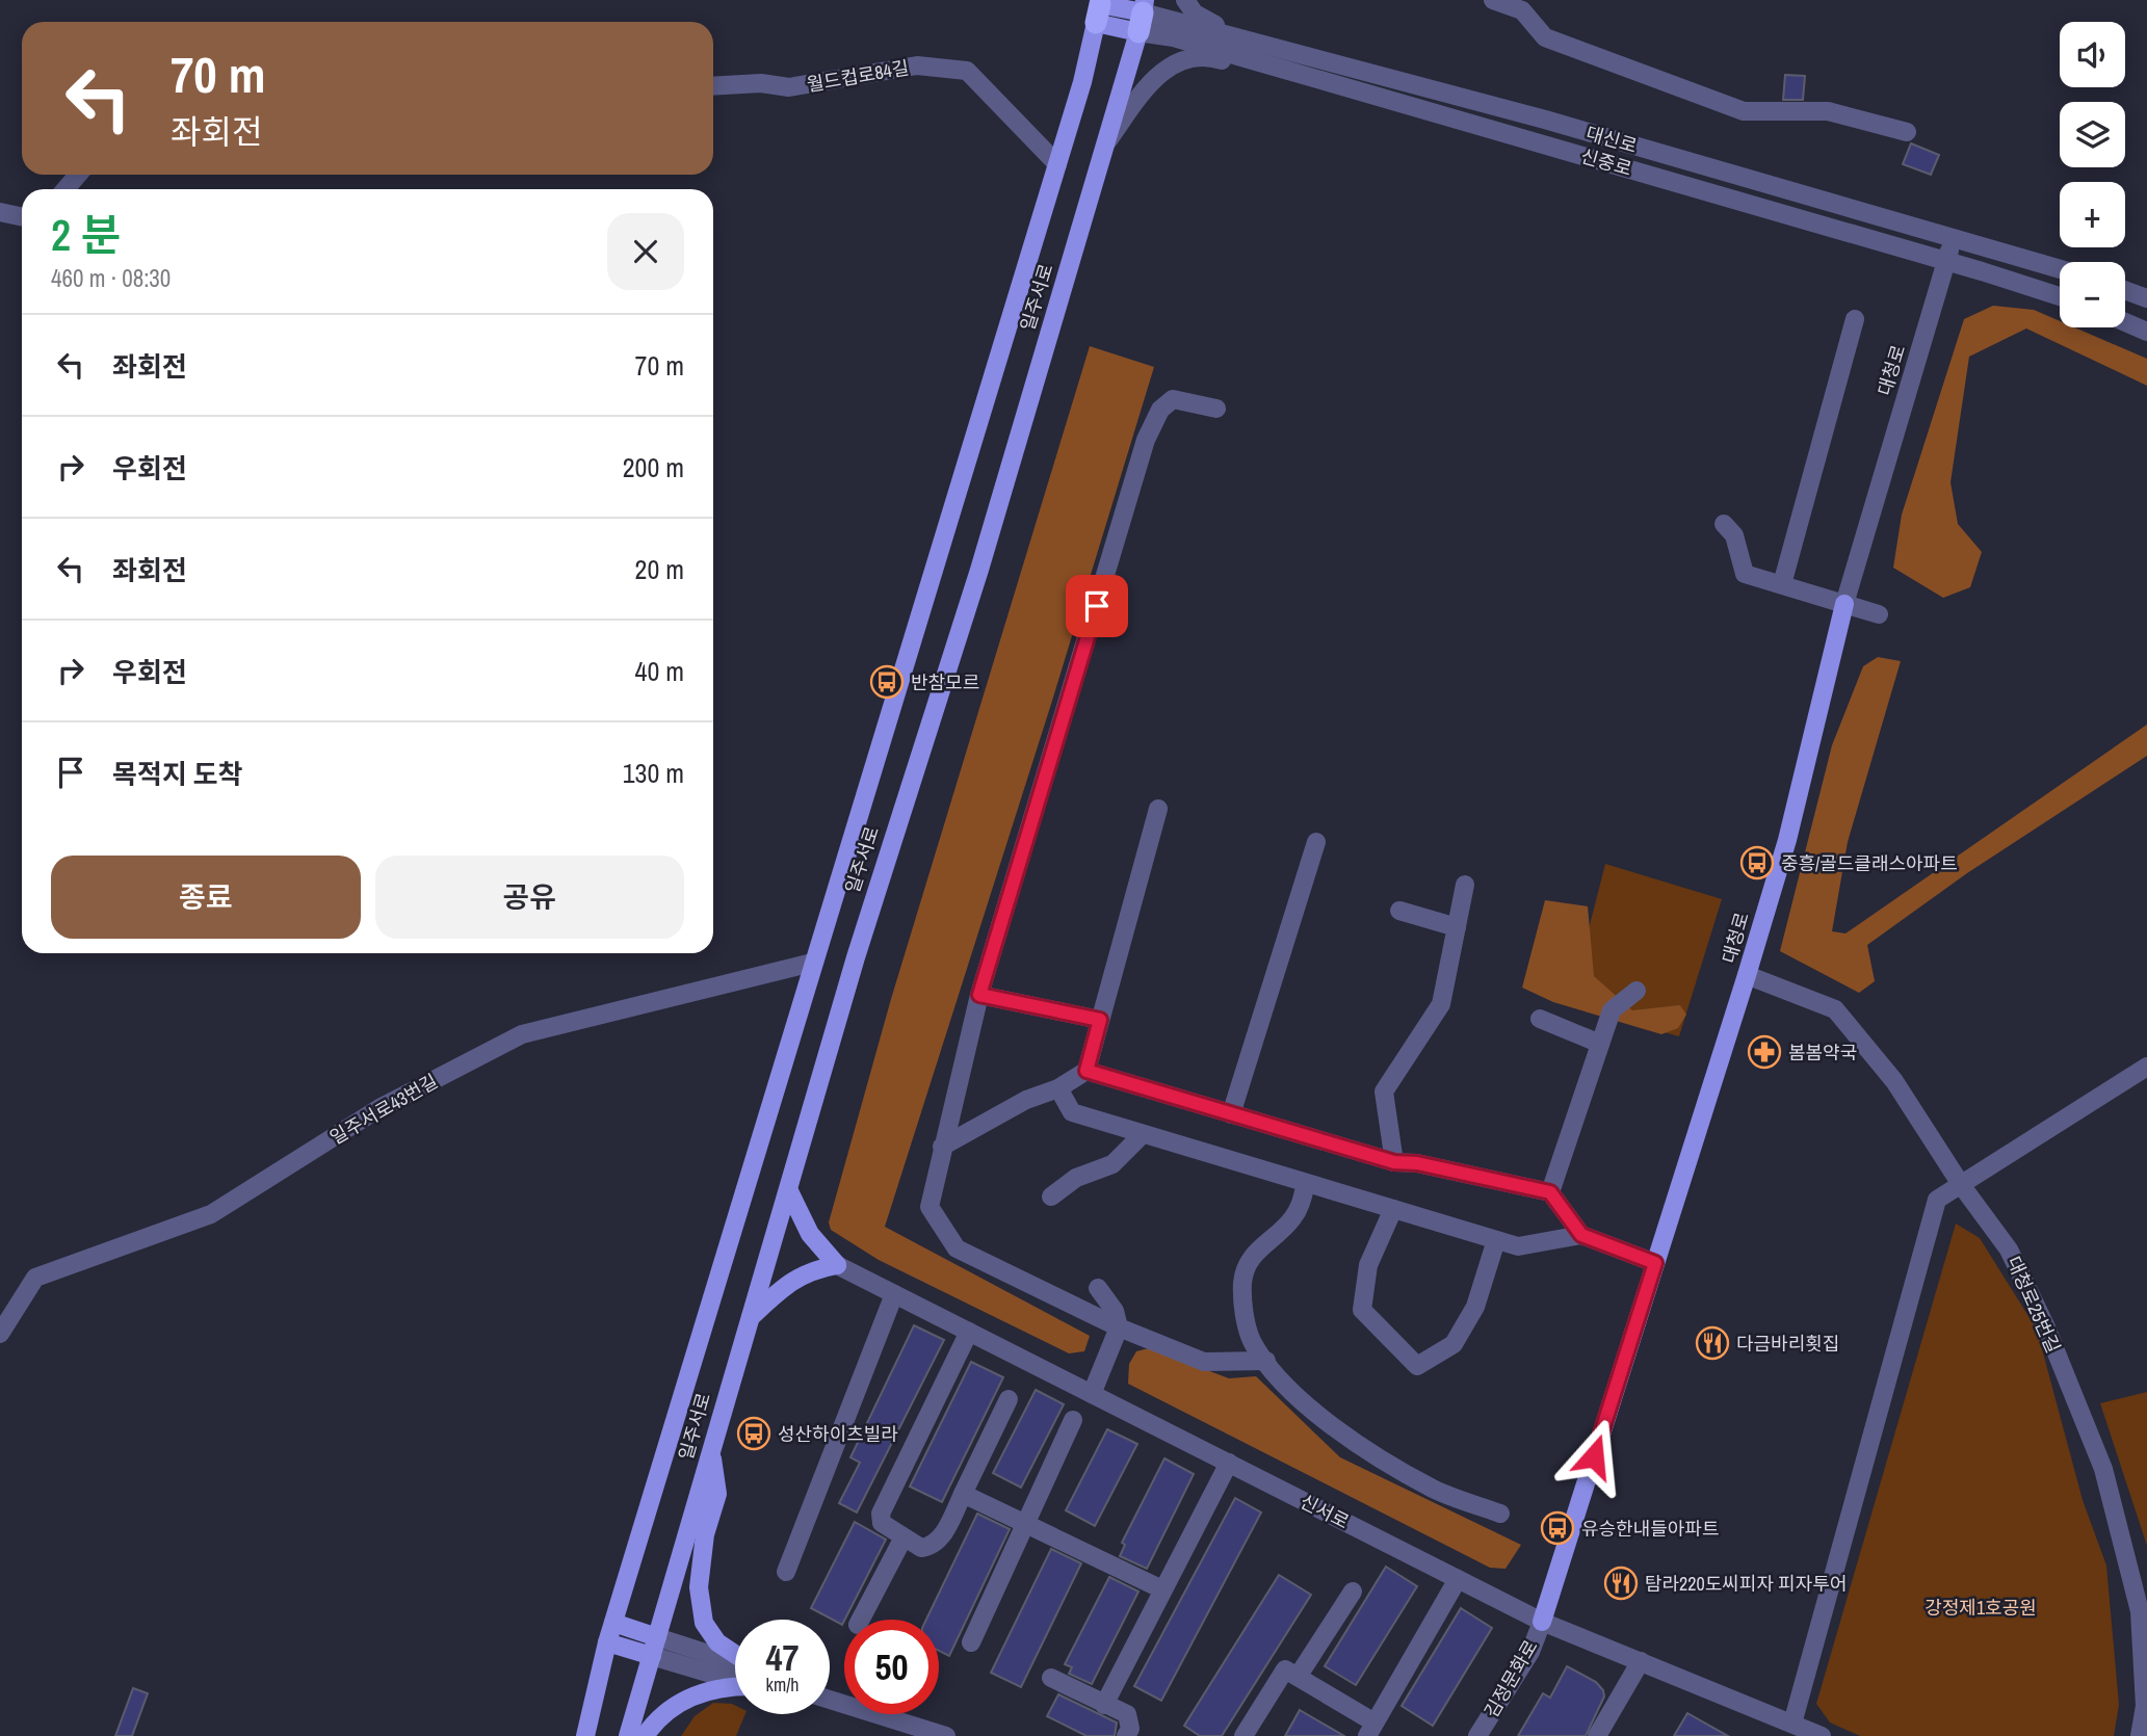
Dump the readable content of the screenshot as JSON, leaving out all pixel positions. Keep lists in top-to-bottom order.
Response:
{
  "streets": {
    "main road": ["일주서로", "대청로"],
    "street": [
      "월드컵로84길",
      "대신로",
      "신중로",
      "일주서로43번길",
      "대청로25번길",
      "신서로",
      "김정문화로"
    ]
  },
  "crossings": [
    ["월드컵로84길", "일주서로"],
    ["대신로", "신중로"],
    ["대신로", "대청로"],
    ["신중로", "일주서로"],
    ["신중로", "대청로"],
    ["일주서로", "일주서로43번길"],
    ["대청로", "대청로25번길"],
    ["대청로", "신서로"],
    ["대청로", "김정문화로"],
    ["신서로", "김정문화로"]
  ],
  "parks": ["강정제1호공원"],
  "places": {
    "bus stop": [
      "반참모르",
      "중흥/골드클래스아파트",
      "성산하이츠빌라",
      "유승한내들아파트"
    ],
    "pharmacy": ["봄봄약국"],
    "restaurant": ["다금바리횟집", "탐라220도씨피자 피자투어"]
  },
  "page": {
    "map_buttons": ["+", "−"],
    "turn": ["70 m", "좌회전"],
    "heading": ["2 분", "460 m · 08:30"],
    "list": [
      {
        "name": "좌회전",
        "value": "70 m"
      },
      {
        "name": "우회전",
        "value": "200 m"
      },
      {
        "name": "좌회전",
        "value": "20 m"
      },
      {
        "name": "우회전",
        "value": "40 m"
      },
      {
        "name": "목적지 도착",
        "value": "130 m"
      }
    ],
    "buttons": ["종료", "공유"],
    "speed": "47 km/h",
    "limit": "50"
  }
}
